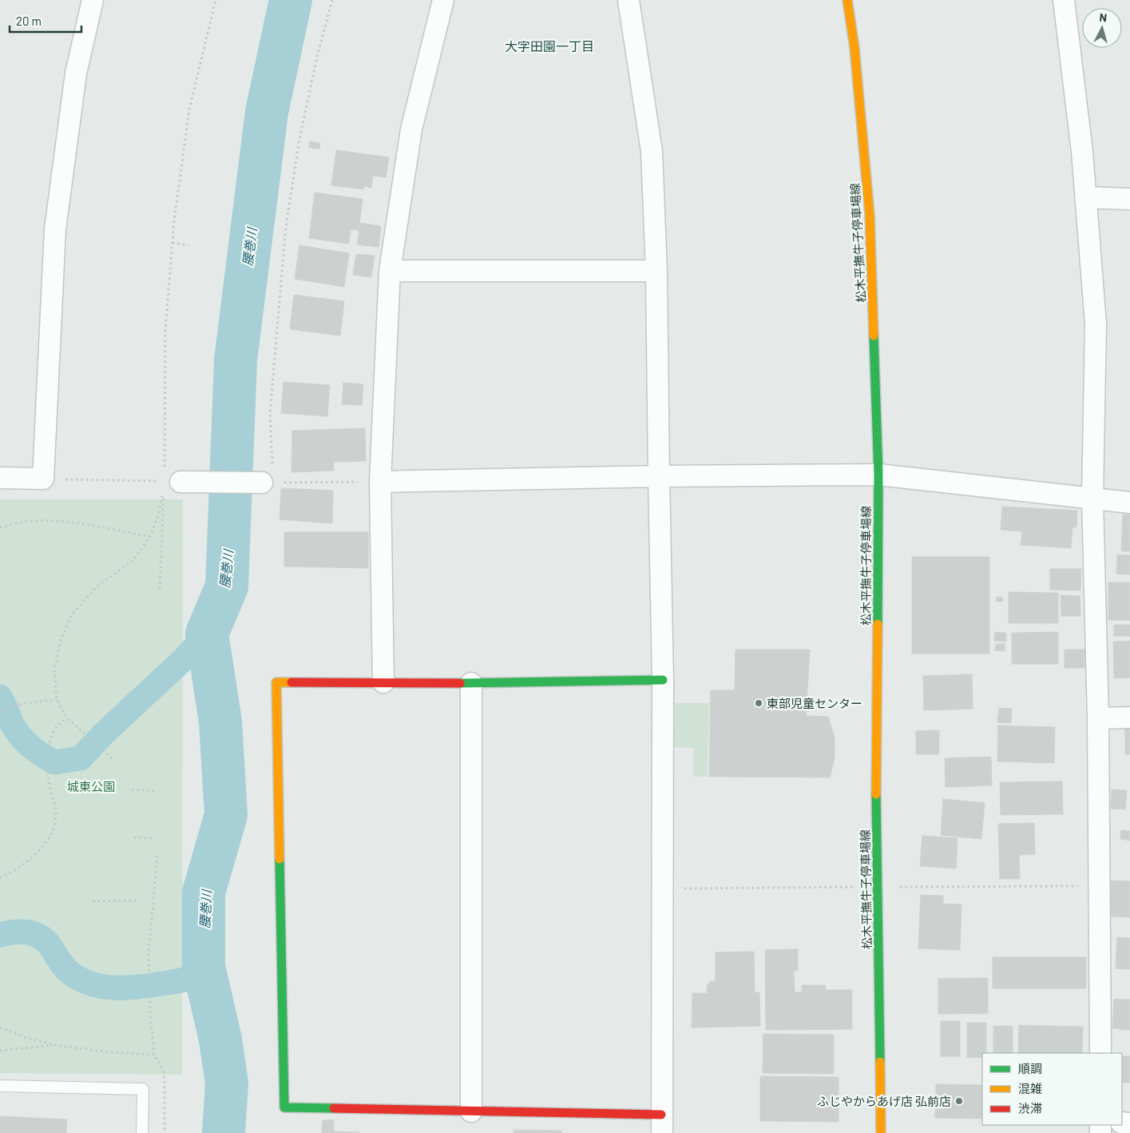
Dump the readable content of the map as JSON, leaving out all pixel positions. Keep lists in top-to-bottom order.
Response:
{
  "streets": {
    "street": ["松木平撫牛子停車場線"]
  },
  "districts": ["大字田園一丁目"],
  "water": ["腰巻川"],
  "parks": ["城東公園"],
  "places": ["東部児童センター", "ふじやからあげ店 弘前店"],
  "legend": ["順調", "混雑", "渋滞"],
  "scale_bar": "20 m",
  "north": "top"
}
